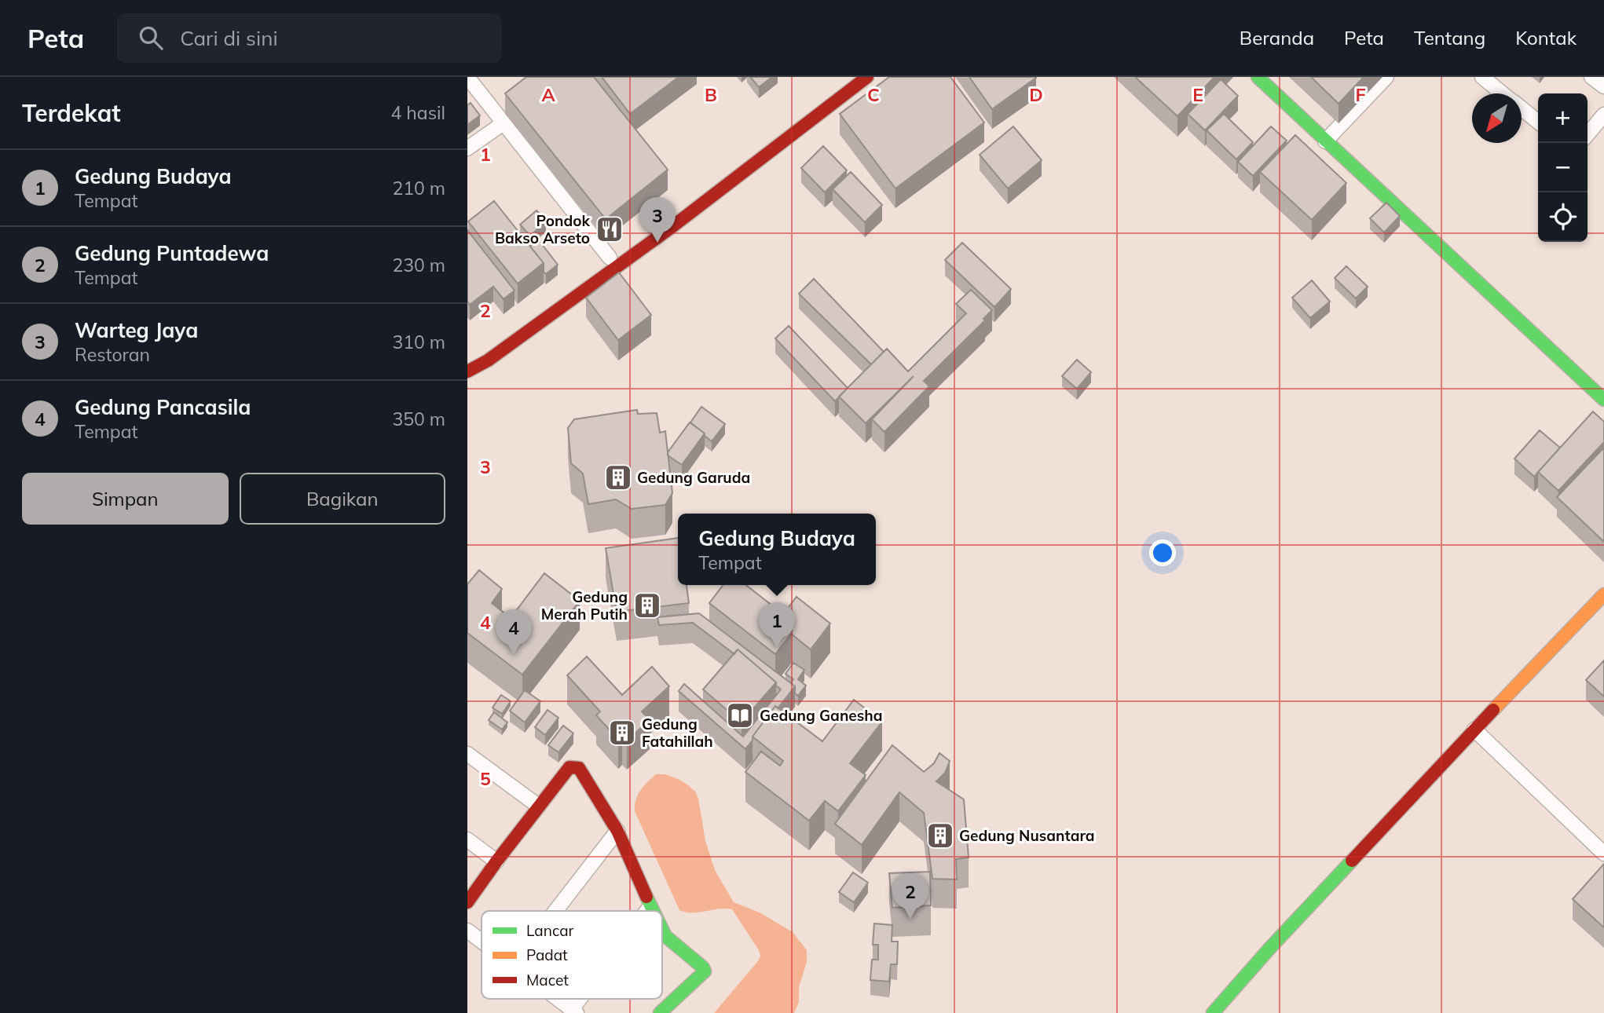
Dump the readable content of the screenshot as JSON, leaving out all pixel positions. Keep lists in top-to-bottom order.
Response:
{
  "places": {
    "restaurant": ["Pondok Bakso Arseto"],
    "building": [
      "Gedung Garuda",
      "Gedung Merah Putih",
      "Gedung Fatahillah",
      "Gedung Nusantara"
    ],
    "library": ["Gedung Ganesha"]
  },
  "legend": ["Lancar", "Padat", "Macet"],
  "north": "bottom left",
  "page": {
    "header": "Peta",
    "search": "Cari di sini",
    "nav": [
      "Beranda",
      "Peta",
      "Tentang",
      "Kontak"
    ],
    "heading": ["Terdekat", "4 hasil"],
    "map_buttons": ["+", "−"],
    "list": [
      {
        "mark": "1",
        "name": "Gedung Budaya",
        "note": "Tempat",
        "value": "210 m"
      },
      {
        "mark": "2",
        "name": "Gedung Puntadewa",
        "note": "Tempat",
        "value": "230 m"
      },
      {
        "mark": "3",
        "name": "Warteg Jaya",
        "note": "Restoran",
        "value": "310 m"
      },
      {
        "mark": "4",
        "name": "Gedung Pancasila",
        "note": "Tempat",
        "value": "350 m"
      }
    ],
    "pins": [
      "3",
      "1",
      "4",
      "2"
    ],
    "buttons": ["Simpan", "Bagikan"],
    "popup": ["Gedung Budaya", "Tempat"]
  },
  "grid": {
    "columns": [
      "A",
      "B",
      "C",
      "D",
      "E",
      "F"
    ],
    "rows": [
      "1",
      "2",
      "3",
      "4",
      "5"
    ]
  }
}
